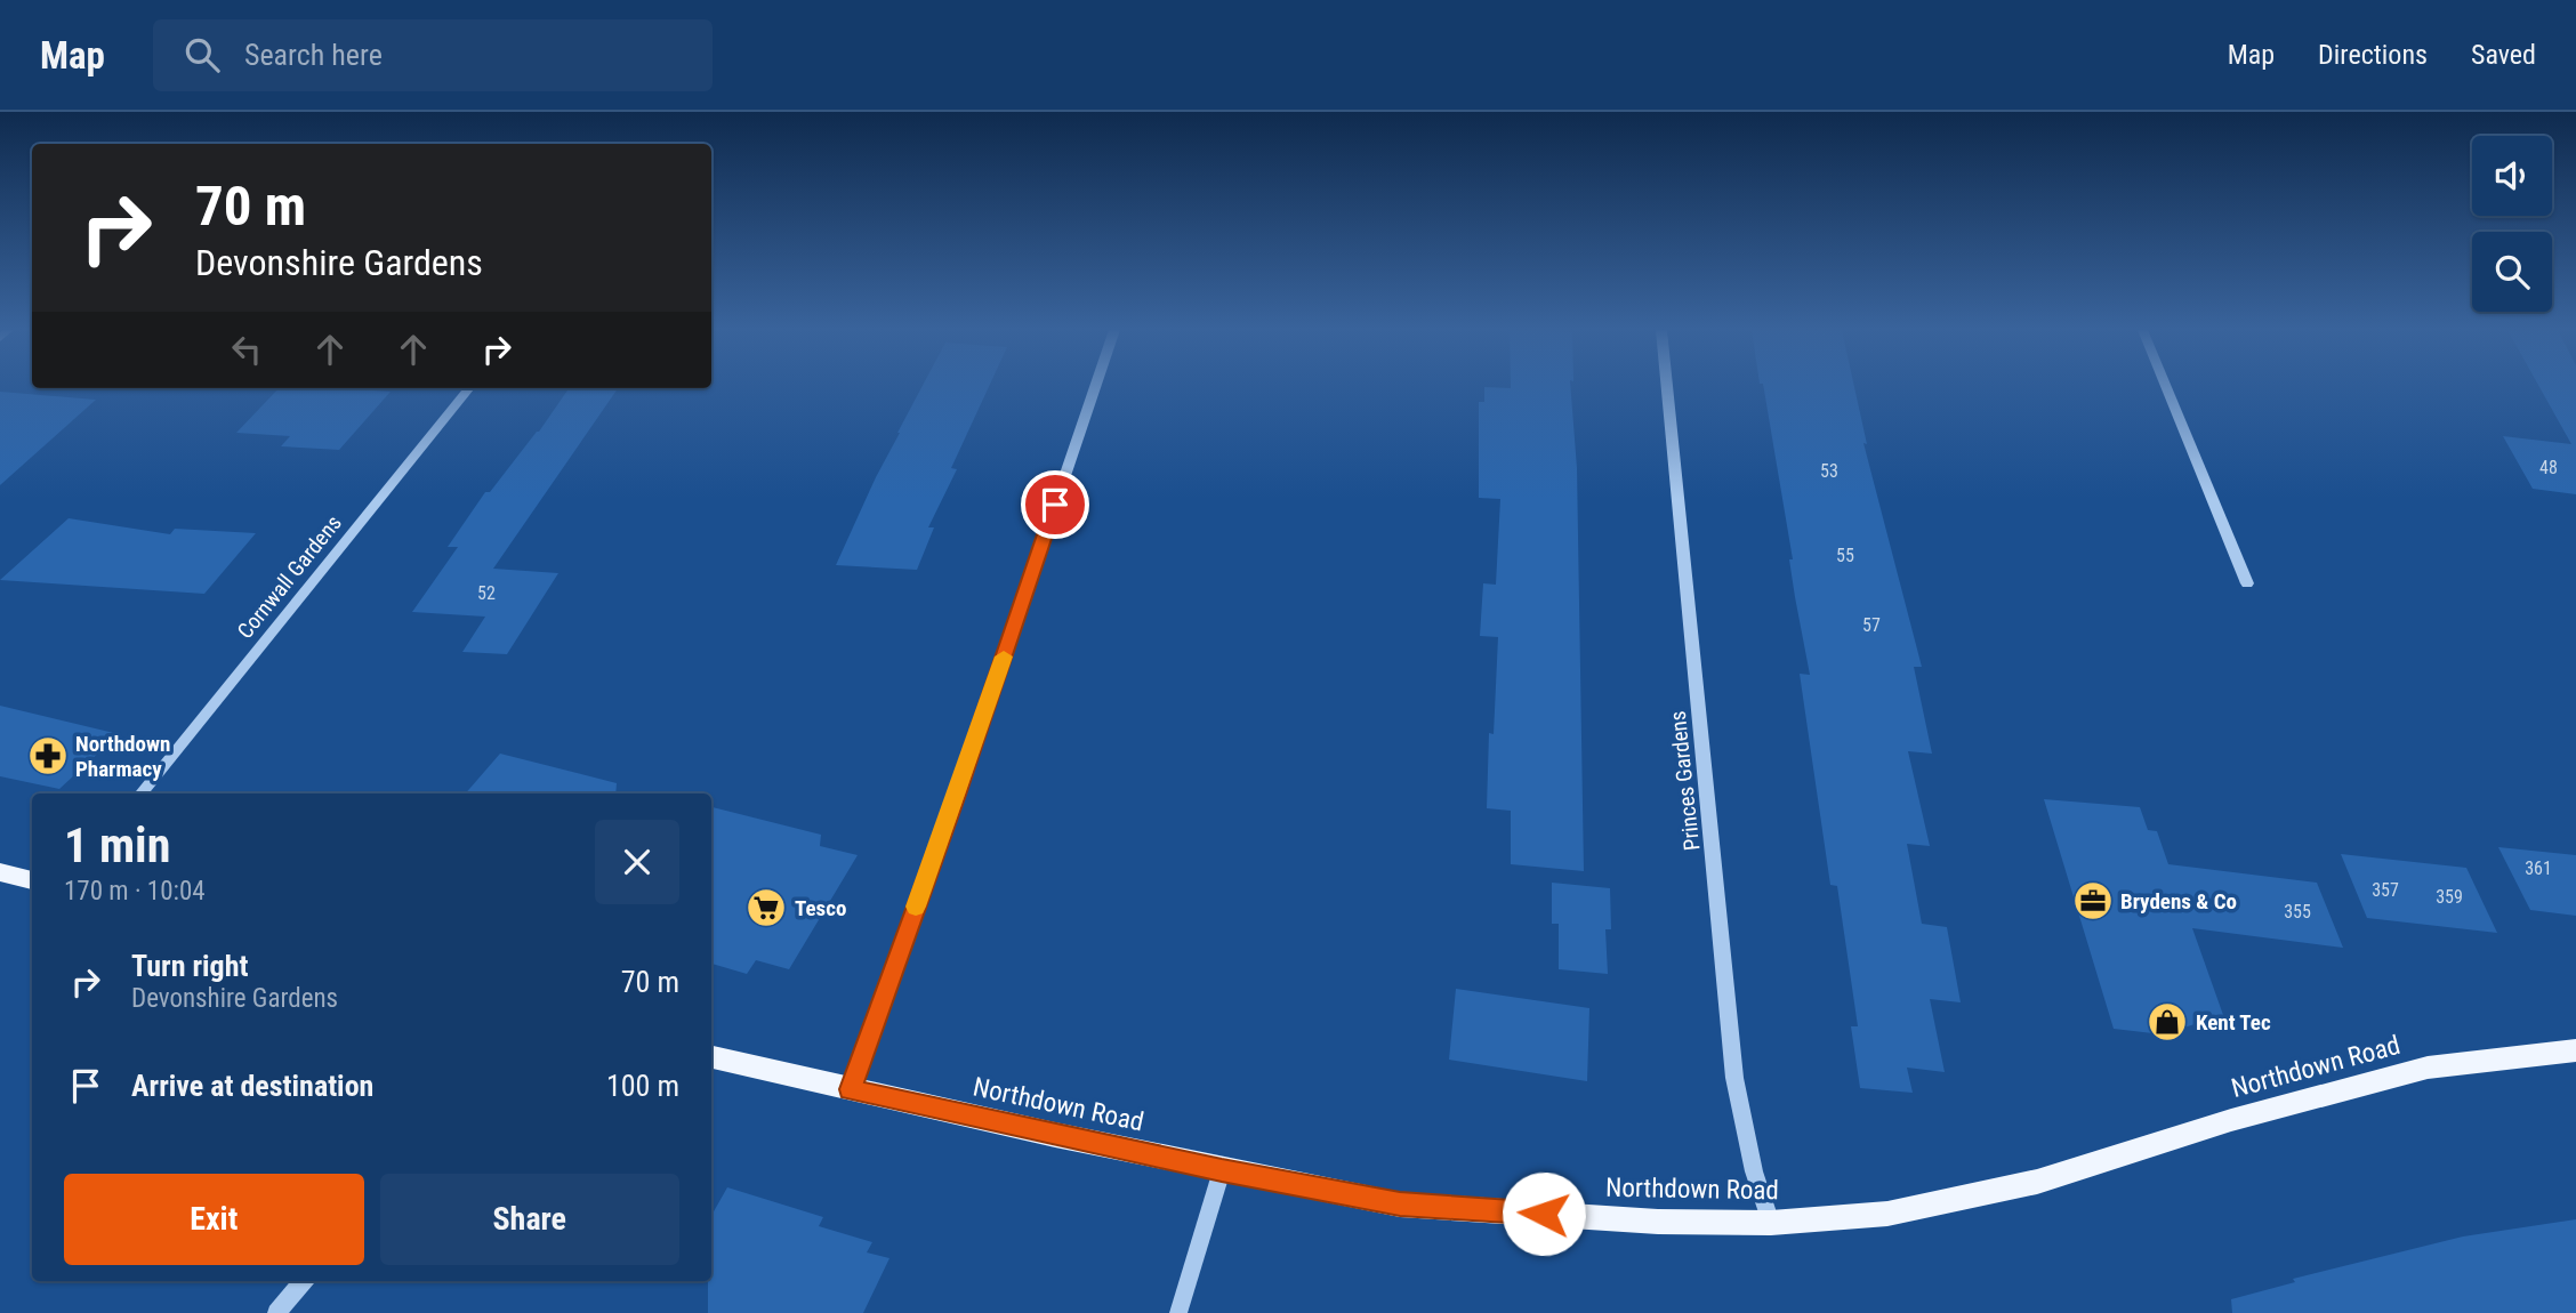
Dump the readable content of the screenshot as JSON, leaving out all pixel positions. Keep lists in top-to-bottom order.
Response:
{
  "streets": {
    "main road": ["Northdown Road"],
    "street": ["Cornwall Gardens", "Princes Gardens"]
  },
  "crossings": [
    ["Princes Gardens", "Northdown Road"]
  ],
  "places": {
    "pharmacy": ["Northdown Pharmacy"],
    "office": ["Brydens & Co"],
    "supermarket": ["Tesco"],
    "shop": ["Kent Tec"]
  },
  "house_numbers": [
    "48",
    "53",
    "55",
    "52",
    "57",
    "361",
    "357",
    "359",
    "355"
  ],
  "page": {
    "header": "Map",
    "search": "Search here",
    "nav": ["Map", "Directions", "Saved"],
    "turn": ["70 m", "Devonshire Gardens"],
    "heading": ["1 min", "170 m · 10:04"],
    "list": [
      {
        "name": "Turn right",
        "note": "Devonshire Gardens",
        "value": "70 m"
      },
      {
        "name": "Arrive at destination",
        "value": "100 m"
      }
    ],
    "buttons": ["Exit", "Share"]
  }
}
